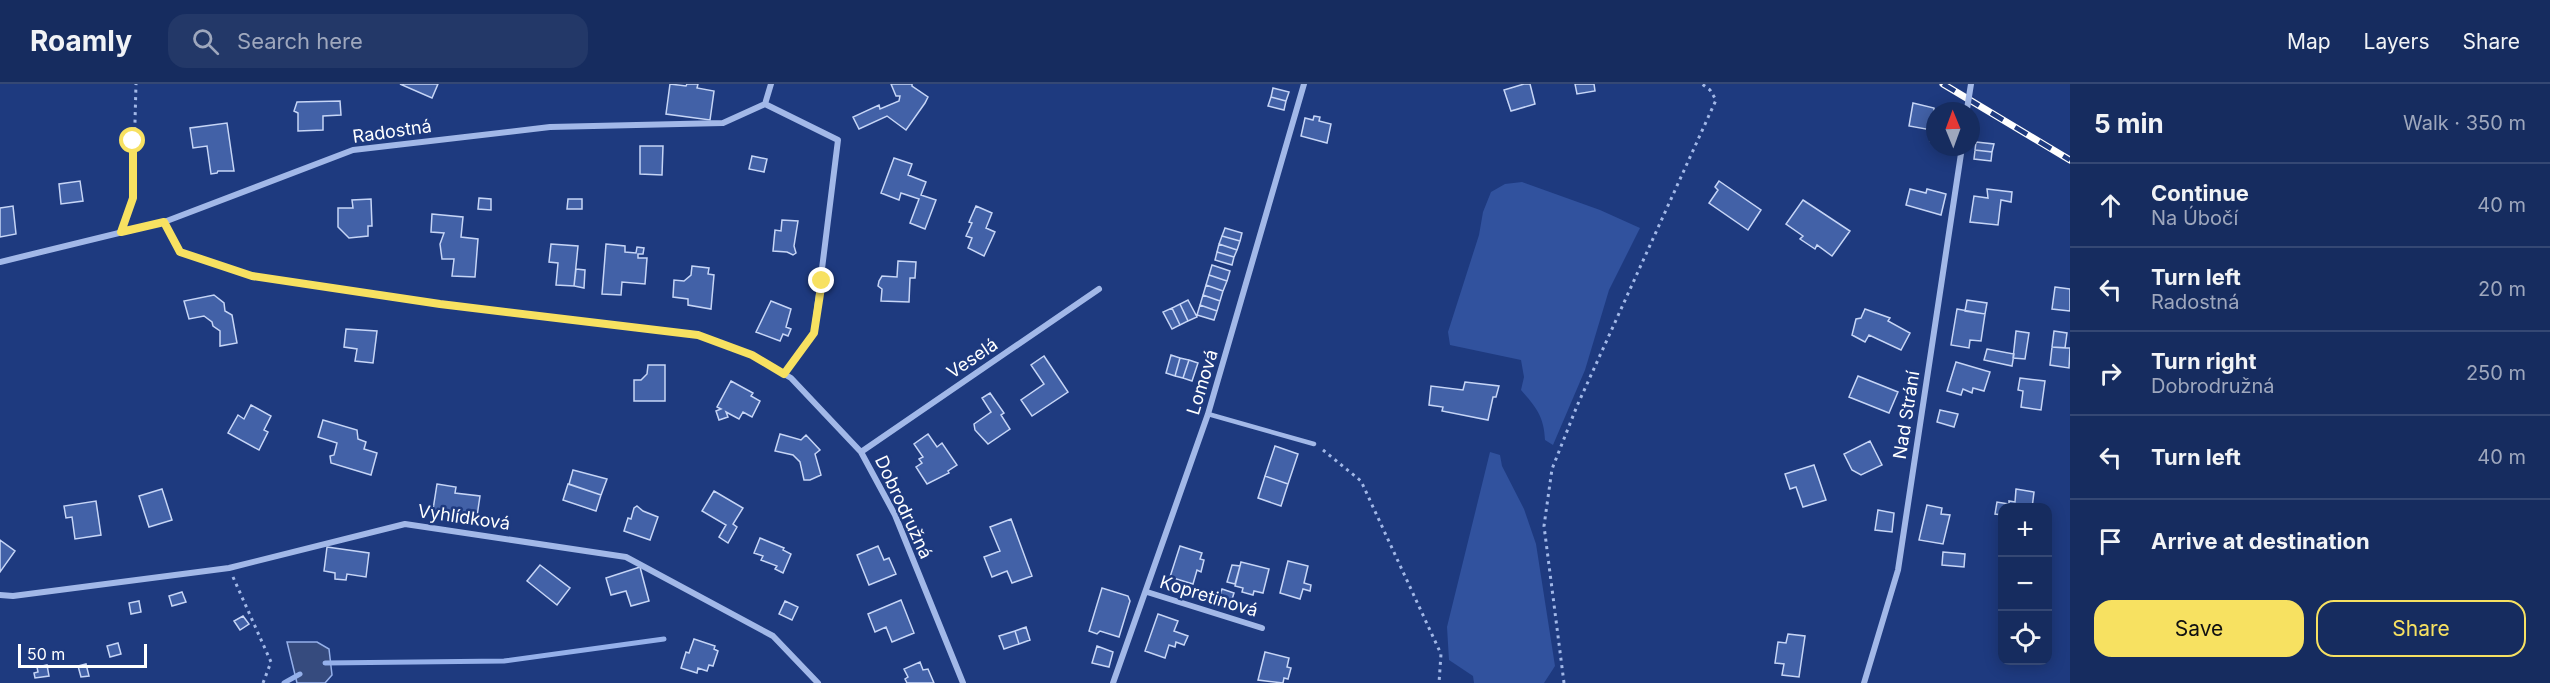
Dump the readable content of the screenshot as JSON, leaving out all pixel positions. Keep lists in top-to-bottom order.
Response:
{
  "streets": {
    "street": [
      "Radostná",
      "Veselá",
      "Lomová",
      "Nad Strání",
      "Dobrodružná",
      "Vyhlídková",
      "Kopretinová"
    ]
  },
  "crossings": [
    ["Radostná", "Dobrodružná"],
    ["Veselá", "Dobrodružná"],
    ["Lomová", "Kopretinová"]
  ],
  "scale_bar": "50 m",
  "north": "top",
  "page": {
    "header": "Roamly",
    "search": "Search here",
    "nav": ["Map", "Layers", "Share"],
    "heading": ["5 min", "Walk · 350 m"],
    "list": [
      ["Continue", "Na Úbočí", "40 m"],
      ["Turn left", "Radostná", "20 m"],
      ["Turn right", "Dobrodružná", "250 m"],
      ["Turn left", "40 m"],
      "Arrive at destination"
    ],
    "map_buttons": ["+", "−"],
    "buttons": ["Save", "Share"],
    "scale": "50 m"
  }
}
